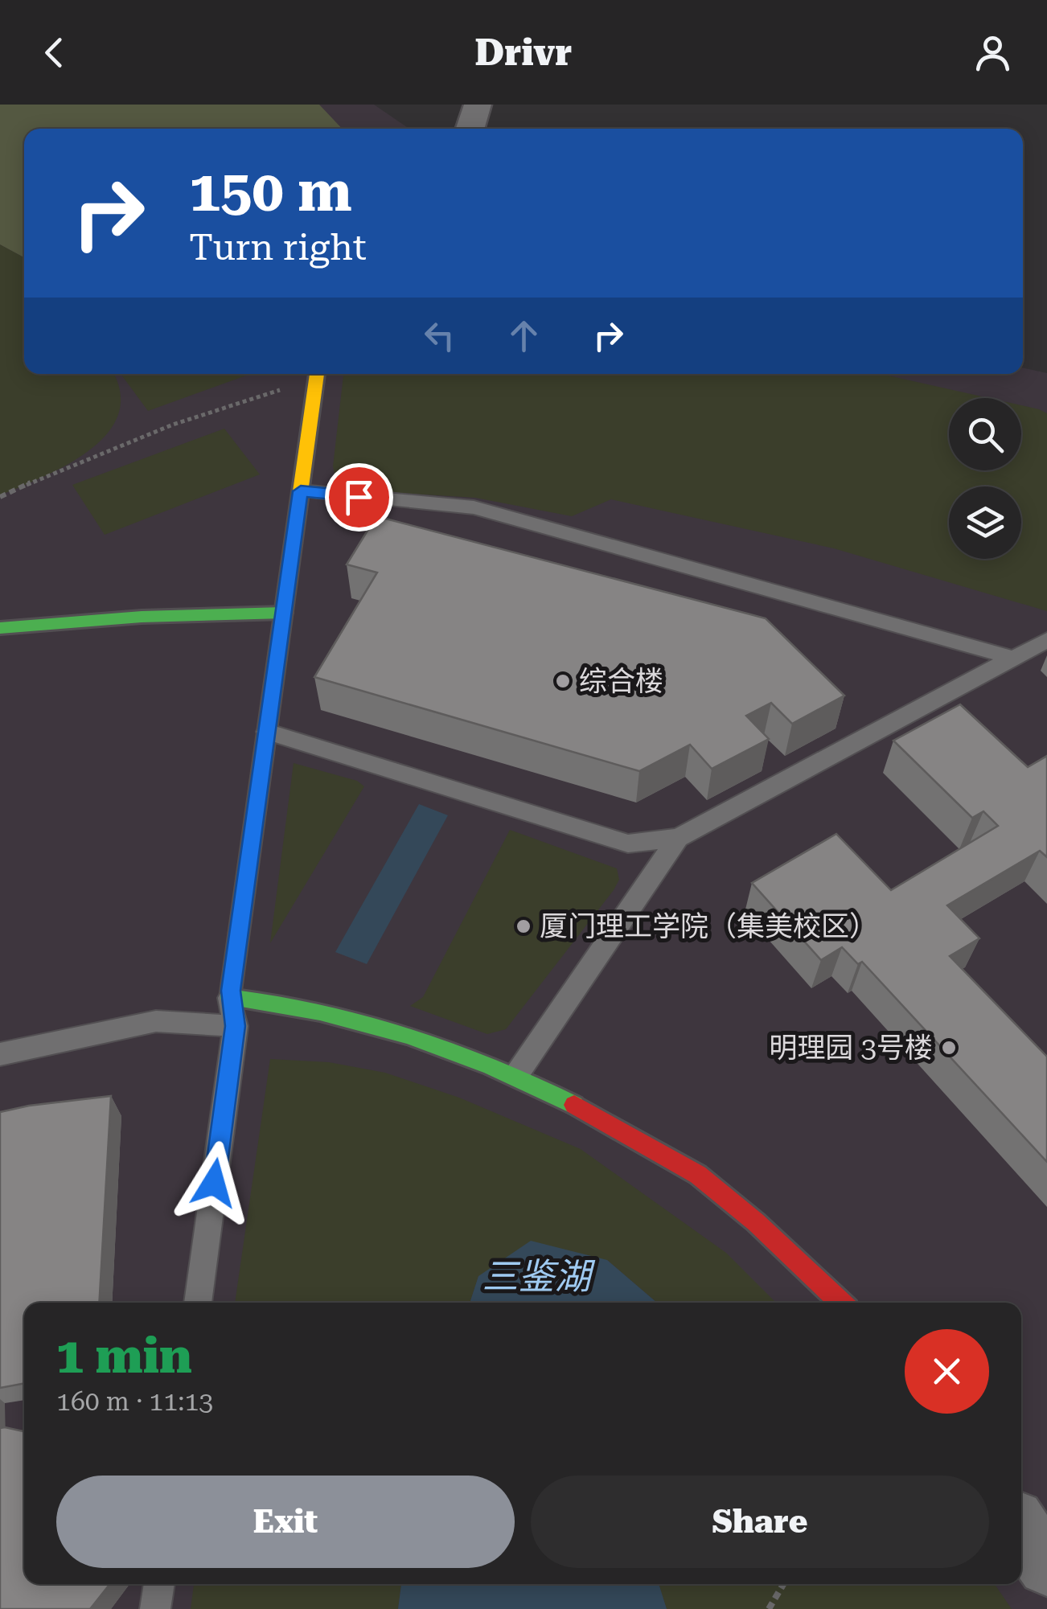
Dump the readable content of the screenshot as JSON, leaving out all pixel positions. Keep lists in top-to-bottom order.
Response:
{
  "water": ["三鉴湖"],
  "places": ["综合楼", "厦门理工学院（集美校区）", "明理园 3号楼"],
  "page": {
    "header": "Drivr",
    "turn": ["150 m", "Turn right"],
    "heading": ["1 min", "160 m · 11:13"],
    "buttons": ["Exit", "Share"]
  }
}
